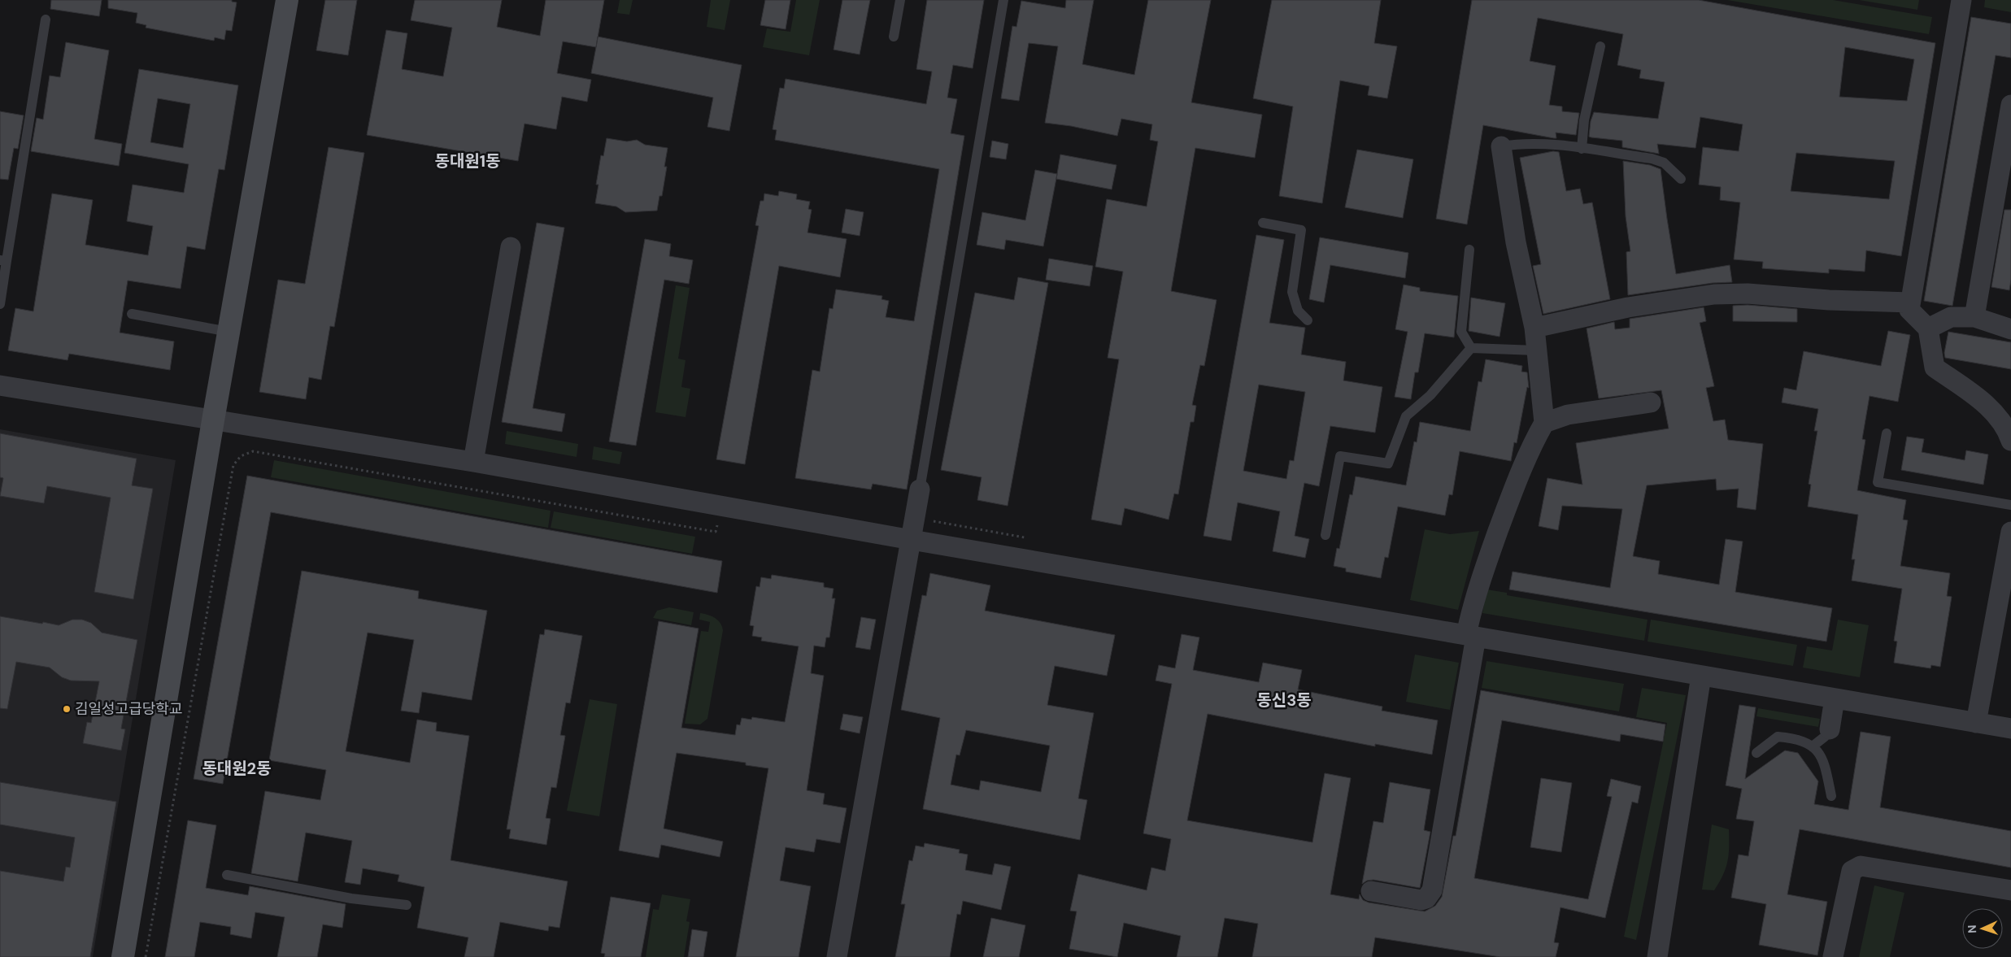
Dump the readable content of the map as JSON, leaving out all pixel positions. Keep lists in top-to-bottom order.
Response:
{
  "districts": ["동대원1동", "동신3동", "동대원2동"],
  "places": ["김일성고급당학교"],
  "north": "left"
}
